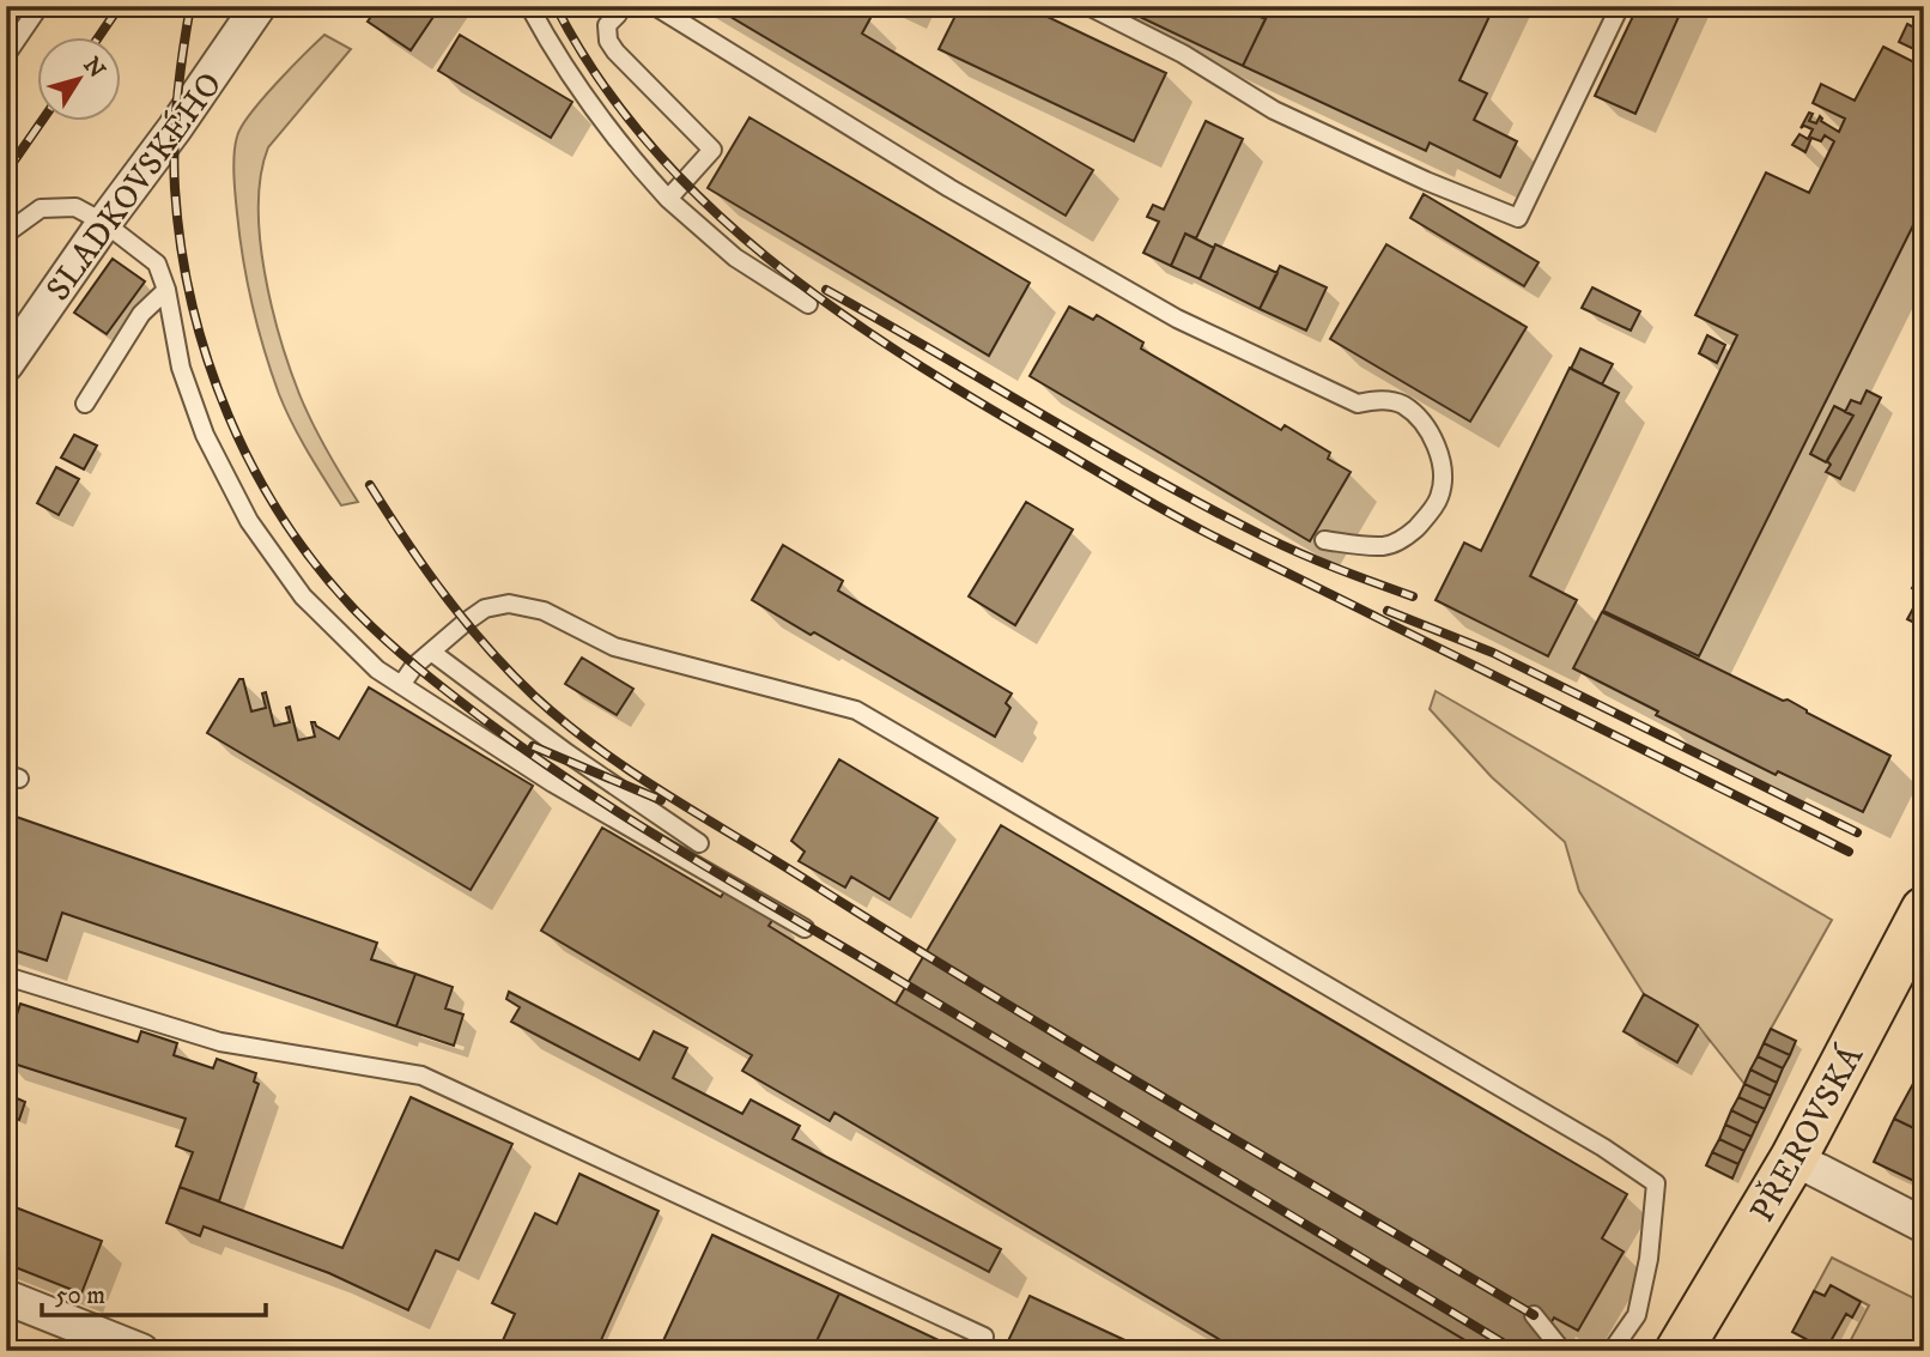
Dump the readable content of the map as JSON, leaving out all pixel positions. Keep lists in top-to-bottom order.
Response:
{
  "streets": {
    "main road": ["PŘEROVSKÁ"],
    "street": ["SLADKOVSKÉHO"]
  },
  "scale_bar": "50 m",
  "north": "top right"
}
